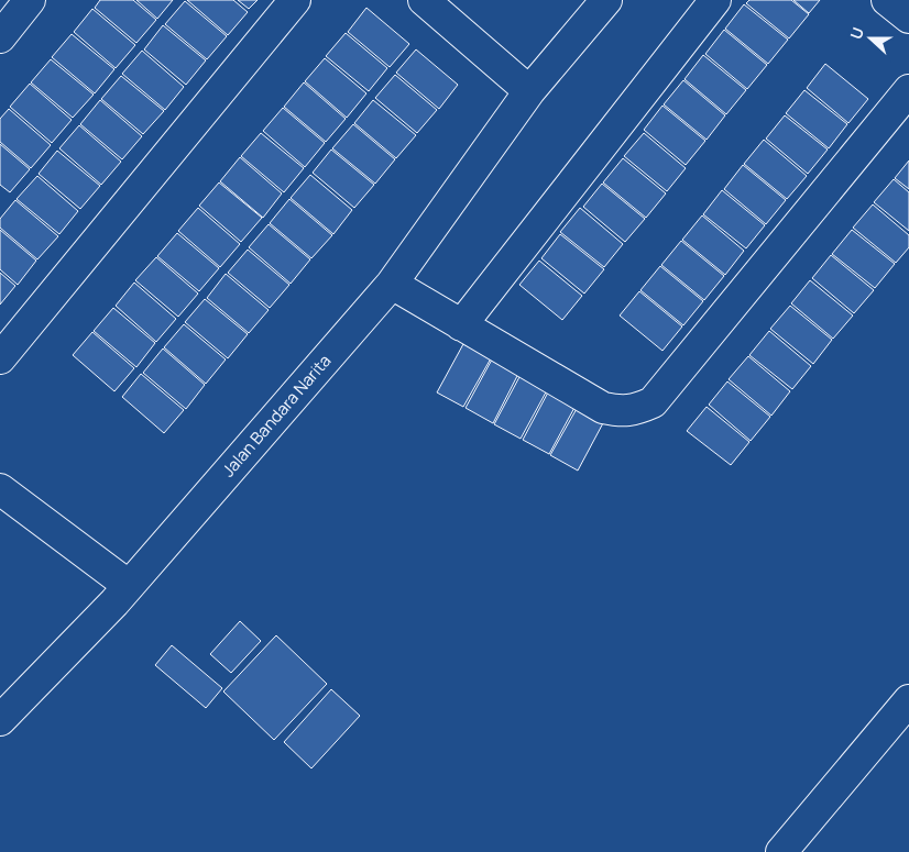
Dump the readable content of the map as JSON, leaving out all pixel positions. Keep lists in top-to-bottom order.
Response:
{
  "streets": {
    "street": ["Jalan Bandara Narita"]
  },
  "north": "left"
}
